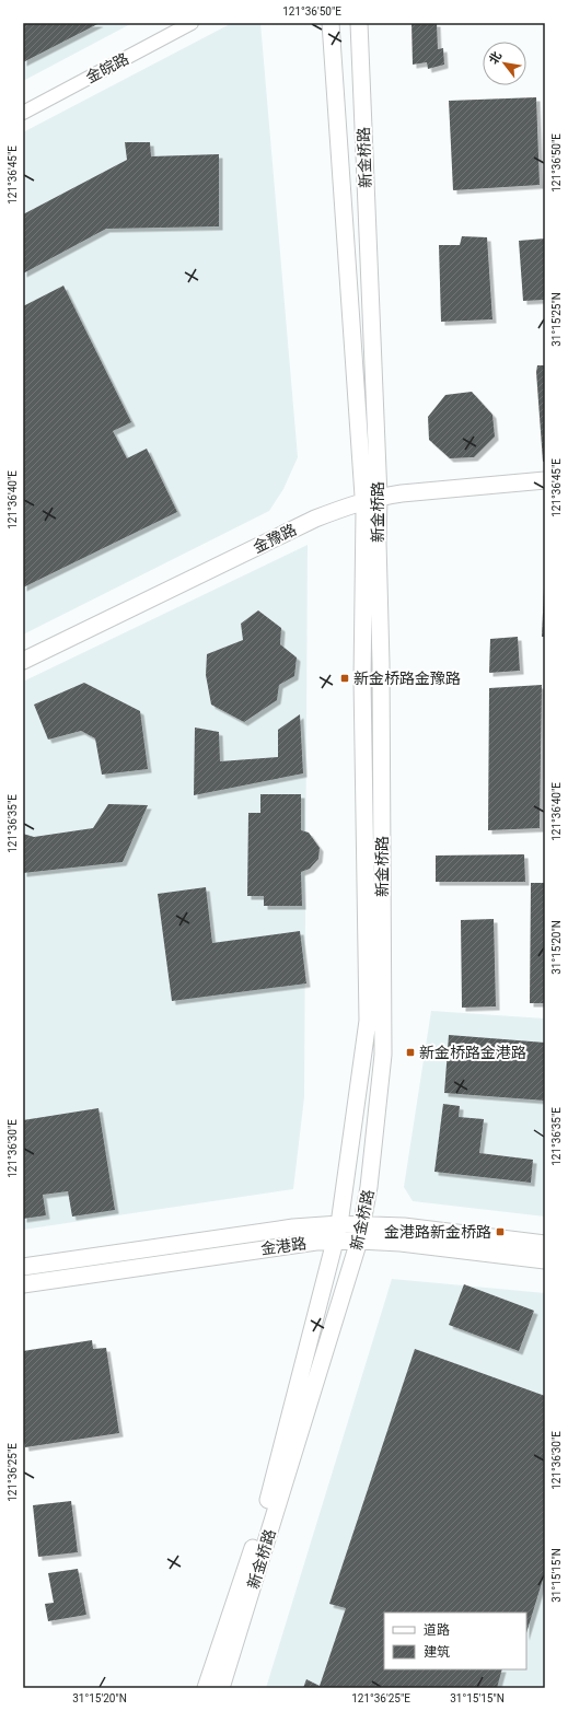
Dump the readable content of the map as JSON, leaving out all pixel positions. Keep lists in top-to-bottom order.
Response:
{
  "streets": {
    "street": [
      "金皖路",
      "新金桥路",
      "金豫路",
      "金港路"
    ]
  },
  "crossings": [
    ["新金桥路", "金豫路"],
    ["新金桥路", "金港路"]
  ],
  "places": {
    "transit": ["新金桥路金豫路", "新金桥路金港路", "金港路新金桥路"]
  },
  "legend": ["道路", "建筑"],
  "north": "top left",
  "coordinates": [
    "121°36'50\"E",
    "121°36'45\"E",
    "31°15'25\"N",
    "121°36'40\"E",
    "121°36'35\"E",
    "31°15'20\"N",
    "121°36'30\"E",
    "121°36'25\"E",
    "31°15'15\"N"
  ]
}
